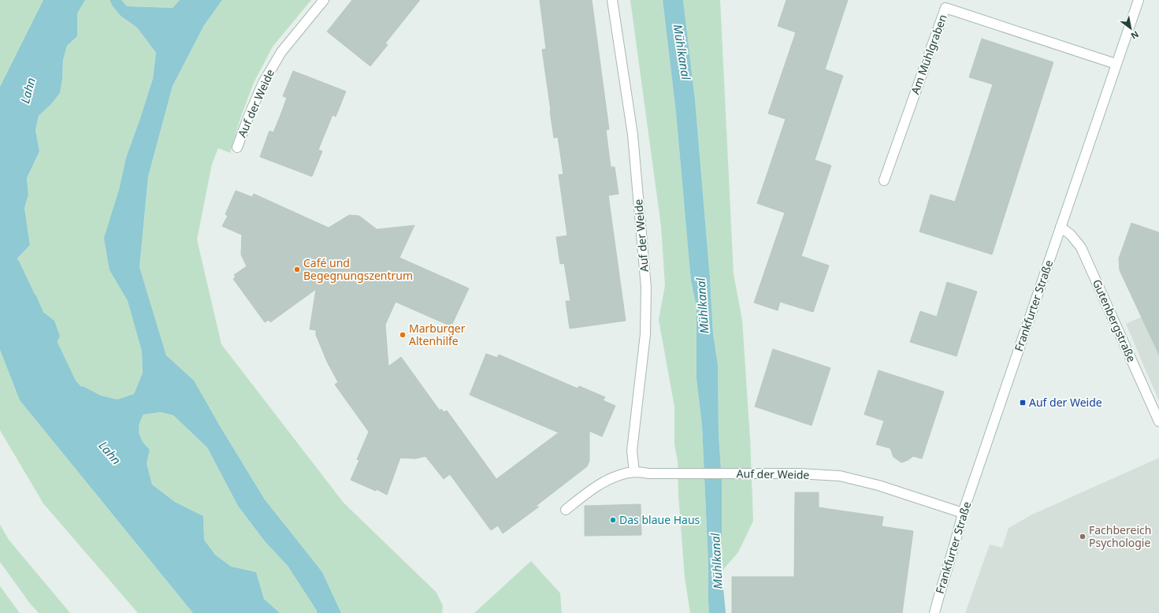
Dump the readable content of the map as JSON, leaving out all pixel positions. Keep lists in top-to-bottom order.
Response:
{
  "streets": {
    "street": [
      "Am Mühlgraben",
      "Auf der Weide",
      "Frankfurter Straße",
      "Gutenbergstraße"
    ]
  },
  "crossings": [
    ["Am Mühlgraben", "Frankfurter Straße"],
    ["Auf der Weide", "Frankfurter Straße"],
    ["Frankfurter Straße", "Gutenbergstraße"]
  ],
  "water": ["Mühlkanal", "Lahn"],
  "places": {
    "other": [
      "Café und Begegnungszentrum",
      "Marburger Altenhilfe",
      "Das blaue Haus",
      "Fachbereich Psychologie"
    ],
    "transit": ["Auf der Weide"]
  },
  "north": "bottom right"
}
